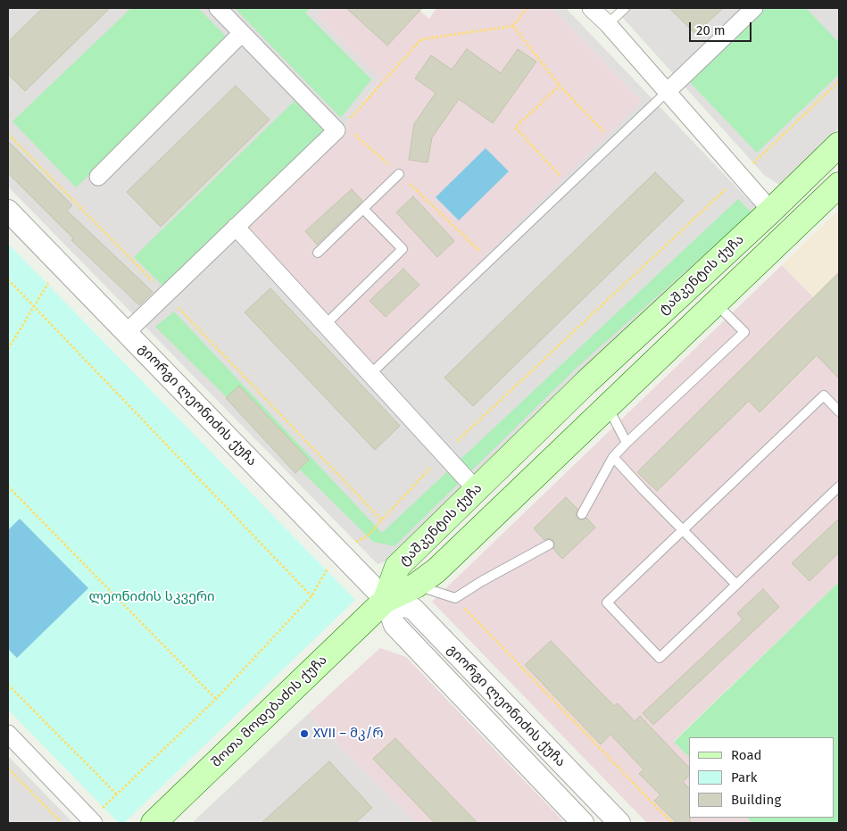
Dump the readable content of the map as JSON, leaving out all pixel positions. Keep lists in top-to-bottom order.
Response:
{
  "streets": {
    "main road": ["ტაშკენტის ქუჩა", "შოთა მოდებაძის ქუჩა"],
    "street": ["გიორგი ლეონიძის ქუჩა"]
  },
  "crossings": [
    ["ტაშკენტის ქუჩა", "გიორგი ლეონიძის ქუჩა"],
    ["ტაშკენტის ქუჩა", "შოთა მოდებაძის ქუჩა"],
    ["გიორგი ლეონიძის ქუჩა", "შოთა მოდებაძის ქუჩა"]
  ],
  "parks": ["ლეონიძის სკვერი"],
  "places": ["XVII – მკ/რ"],
  "legend": ["Road", "Park", "Building"],
  "scale_bar": "20 m"
}
